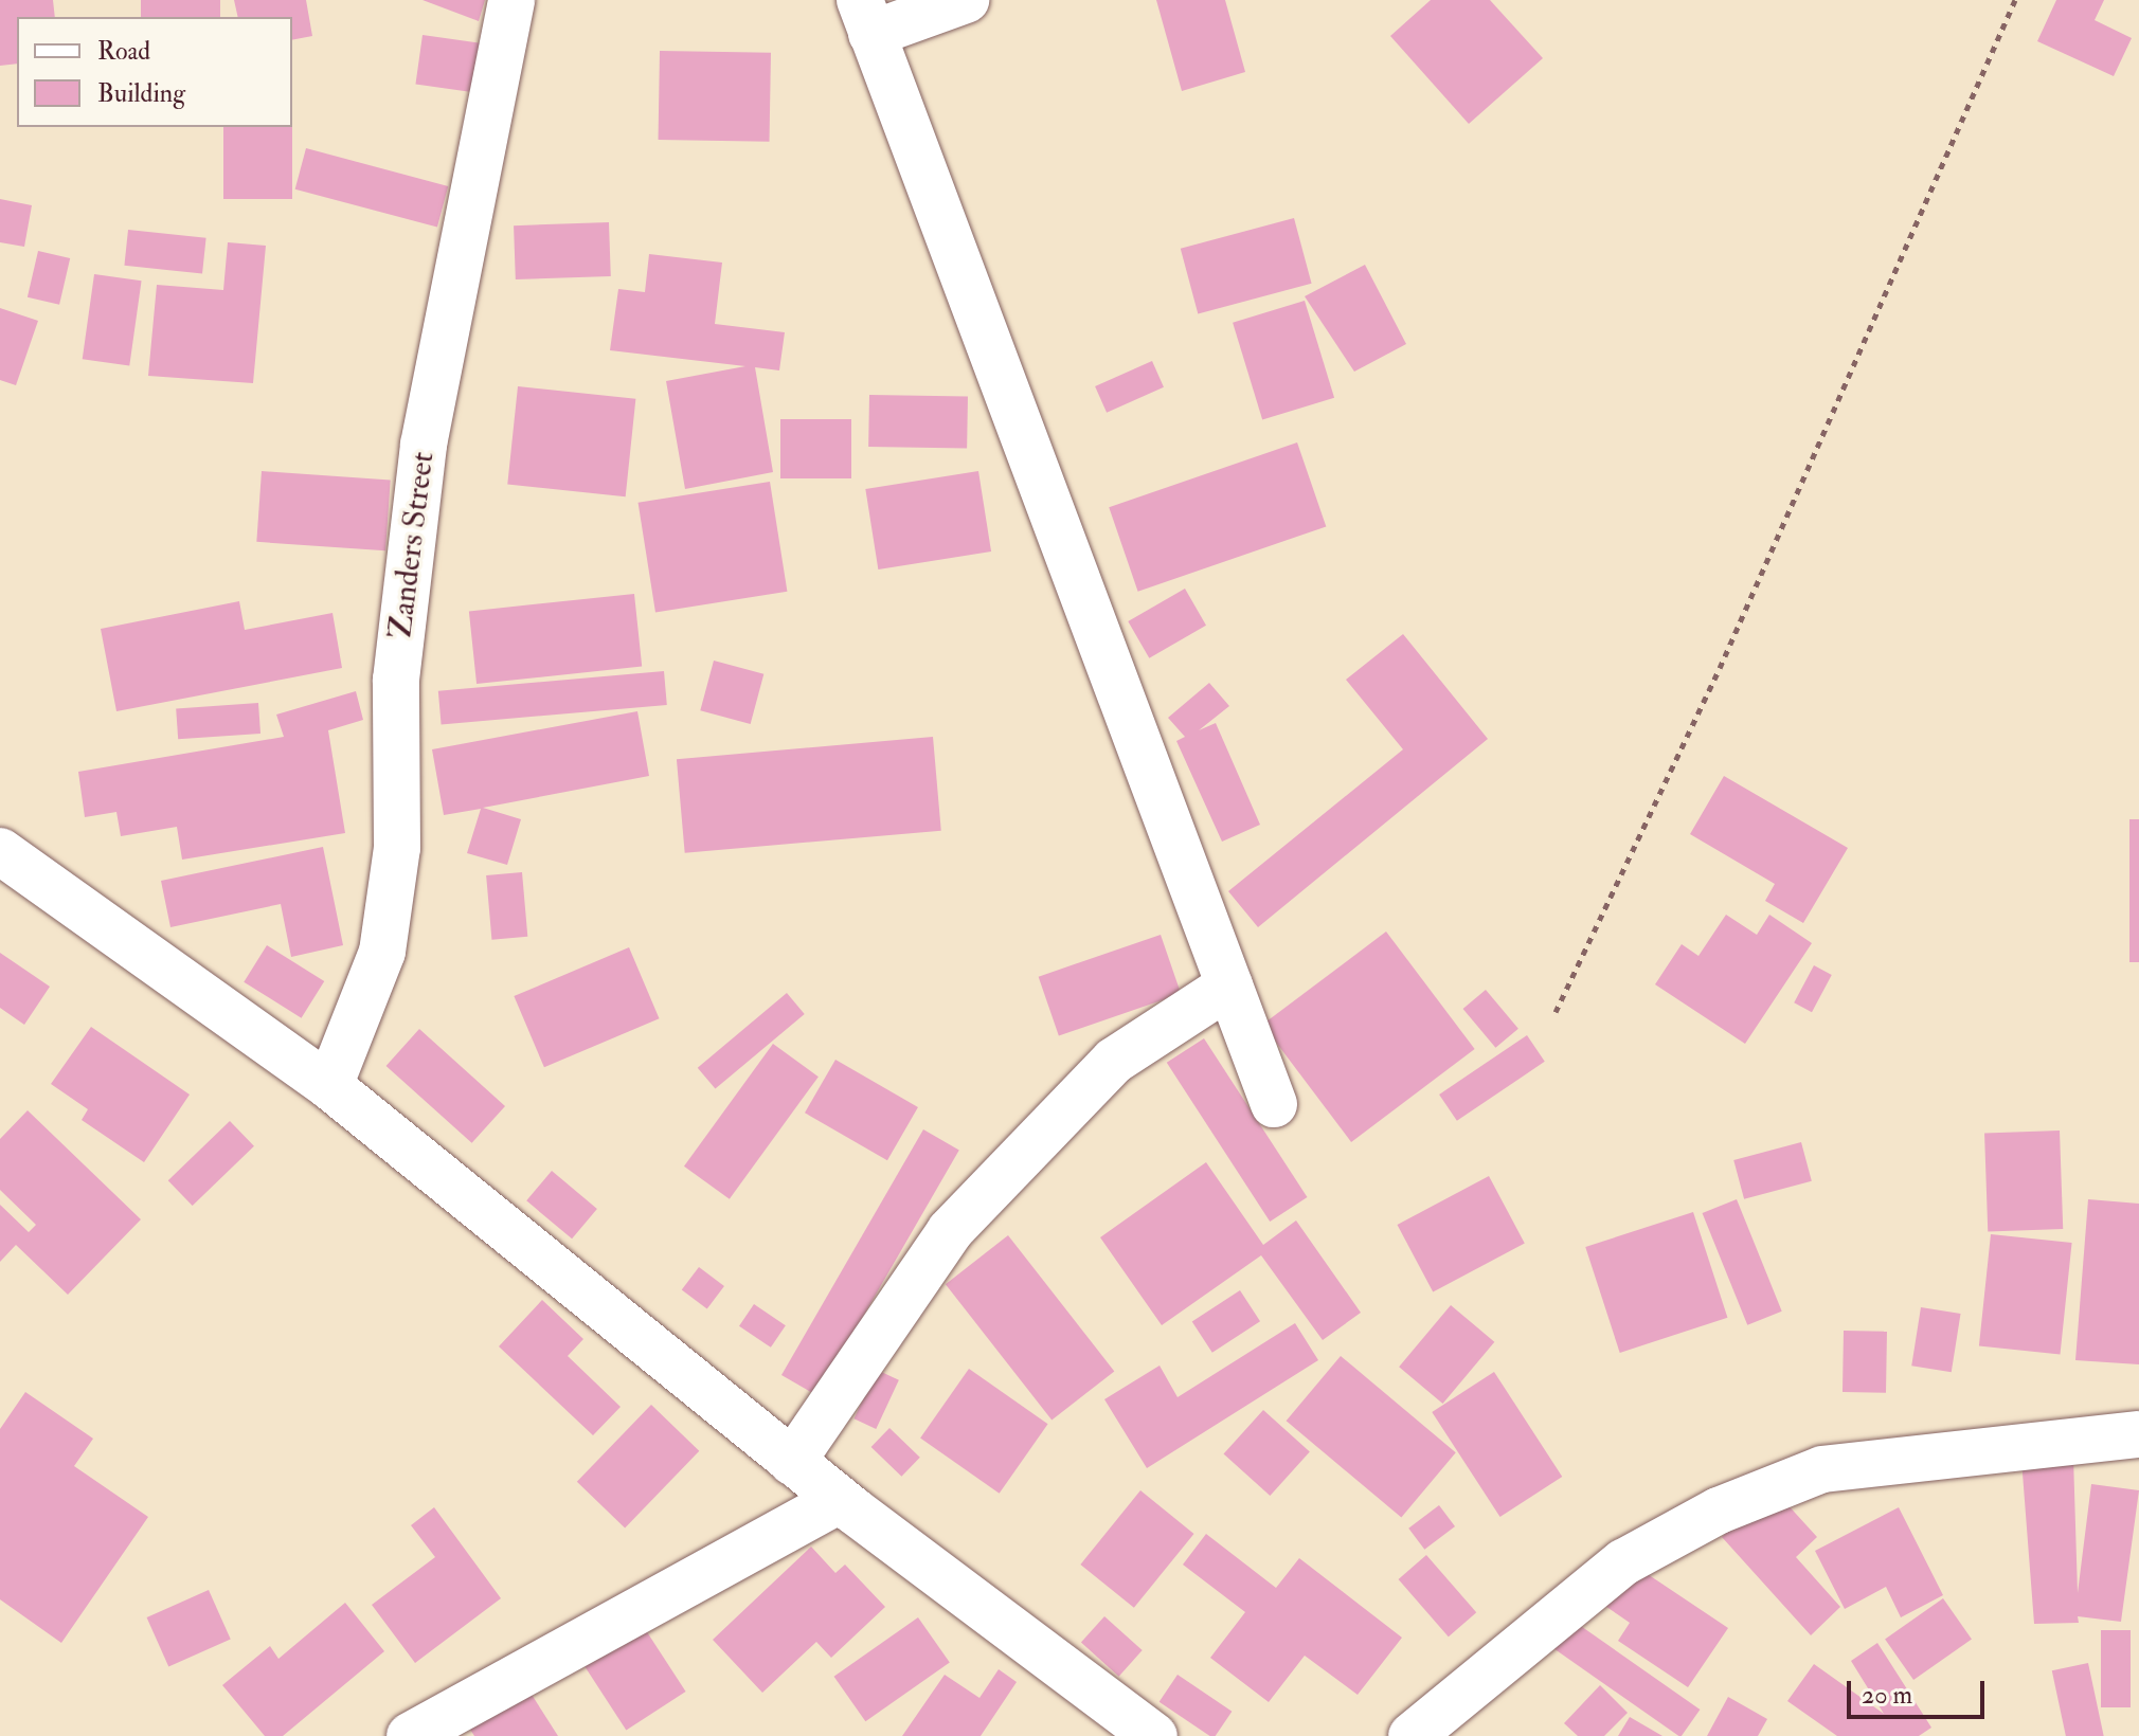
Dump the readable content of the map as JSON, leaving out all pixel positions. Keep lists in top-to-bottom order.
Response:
{
  "streets": {
    "street": ["Zanders Street"]
  },
  "legend": ["Road", "Building"],
  "scale_bar": "20 m"
}
